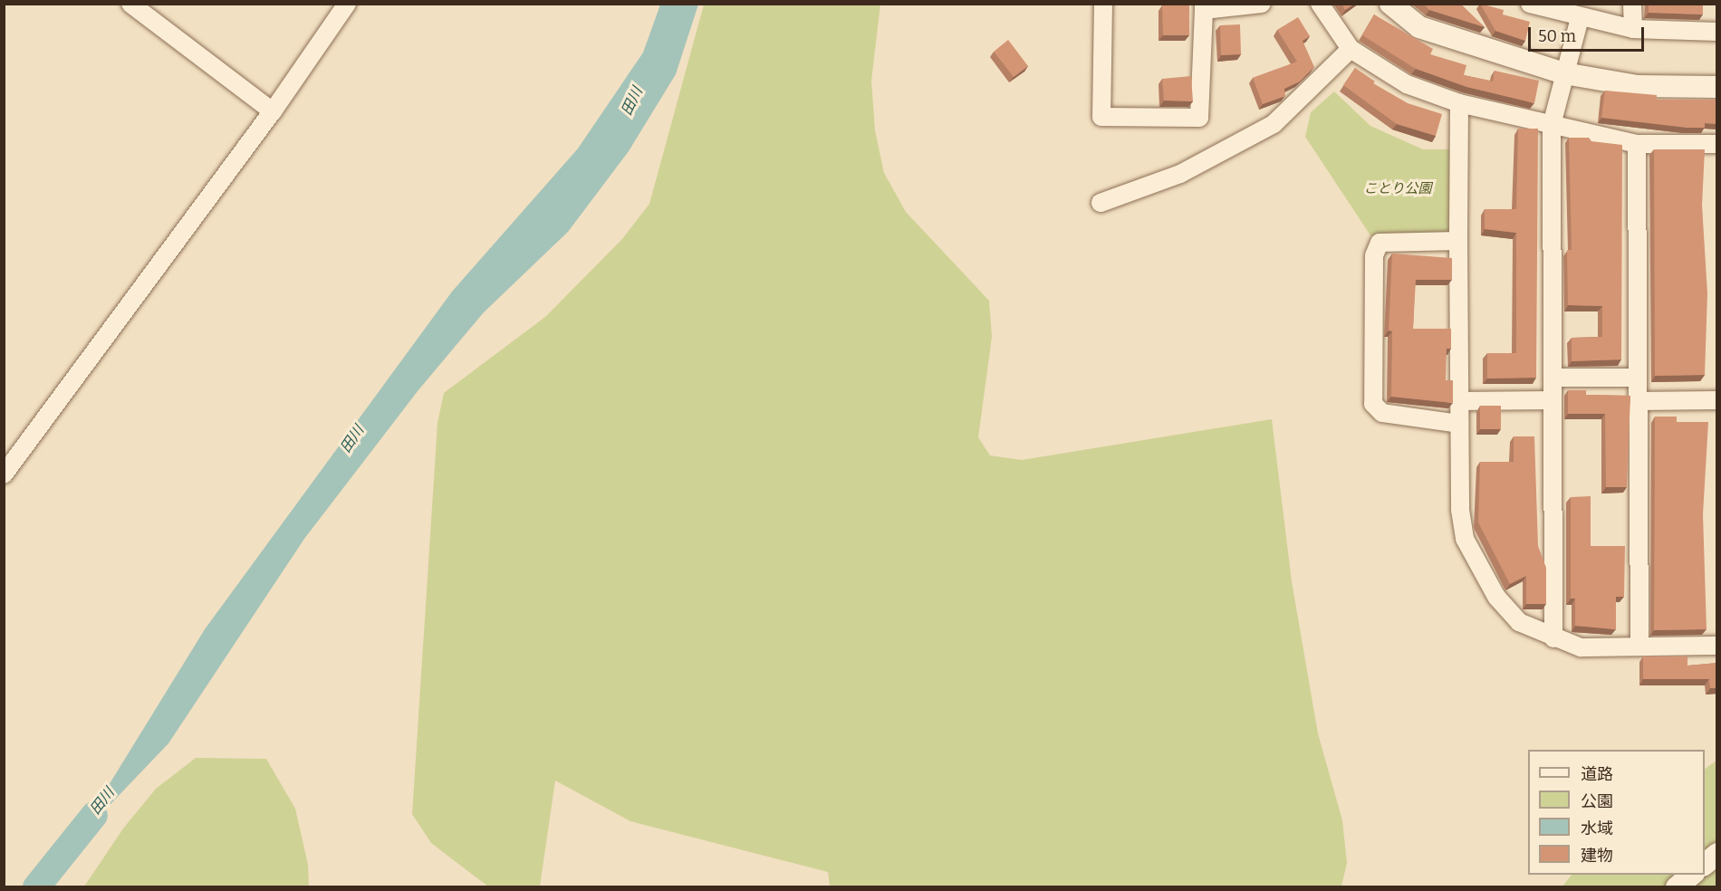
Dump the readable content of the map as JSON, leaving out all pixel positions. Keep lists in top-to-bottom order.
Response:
{
  "water": ["田川"],
  "parks": ["ことり公園"],
  "legend": [
    "道路",
    "公園",
    "水域",
    "建物"
  ],
  "scale_bar": "50 m"
}
